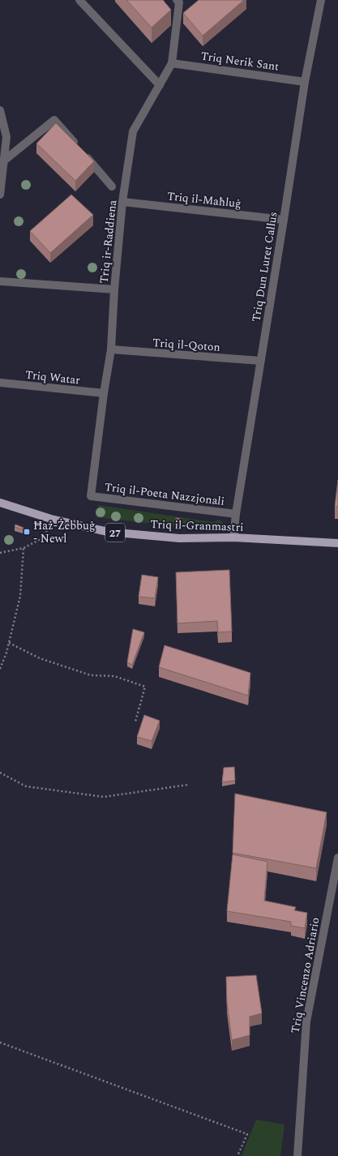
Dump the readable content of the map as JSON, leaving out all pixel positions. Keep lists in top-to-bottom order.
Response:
{
  "streets": {
    "main road": ["Triq il-Granmastri", "27"],
    "street": [
      "Triq Nerik Sant",
      "Triq il-Maħluġ",
      "Triq ir-Raddiena",
      "Triq Dun Luret Callus",
      "Triq il-Qoton",
      "Triq Watar",
      "Triq il-Poeta Nazzjonali",
      "Triq Vincenzo Adriario"
    ]
  },
  "crossings": [
    ["Triq Nerik Sant", "Triq ir-Raddiena"],
    ["Triq Nerik Sant", "Triq Dun Luret Callus"],
    ["Triq il-Maħluġ", "Triq ir-Raddiena"],
    ["Triq il-Maħluġ", "Triq Dun Luret Callus"],
    ["Triq ir-Raddiena", "Triq il-Qoton"],
    ["Triq ir-Raddiena", "Triq Watar"],
    ["Triq ir-Raddiena", "Triq il-Poeta Nazzjonali"],
    ["Triq Dun Luret Callus", "Triq il-Qoton"],
    ["Triq Dun Luret Callus", "Triq il-Poeta Nazzjonali"],
    ["Triq Dun Luret Callus", "Triq il-Granmastri"]
  ],
  "places": {
    "transit": ["Ħaż-Żebbuġ - Newl"]
  }
}
